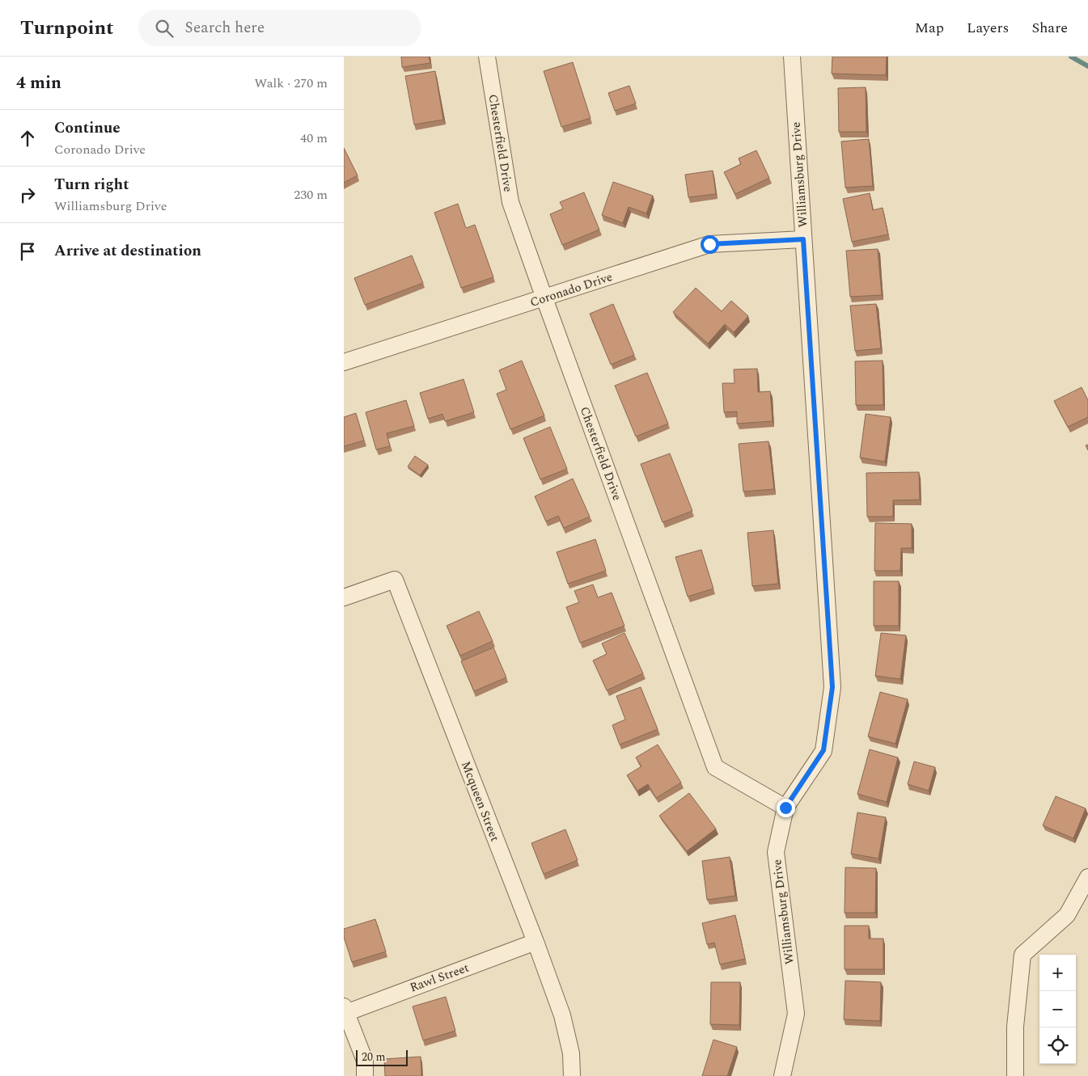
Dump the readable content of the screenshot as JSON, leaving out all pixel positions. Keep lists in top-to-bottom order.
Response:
{
  "streets": {
    "street": [
      "Chesterfield Drive",
      "Williamsburg Drive",
      "Coronado Drive",
      "Mcqueen Street",
      "Rawl Street"
    ]
  },
  "crossings": [
    ["Chesterfield Drive", "Williamsburg Drive"],
    ["Chesterfield Drive", "Coronado Drive"],
    ["Williamsburg Drive", "Coronado Drive"],
    ["Mcqueen Street", "Rawl Street"]
  ],
  "scale_bar": "20 m",
  "page": {
    "header": "Turnpoint",
    "search": "Search here",
    "nav": ["Map", "Layers", "Share"],
    "heading": ["4 min", "Walk · 270 m"],
    "list": [
      ["Continue", "Coronado Drive", "40 m"],
      ["Turn right", "Williamsburg Drive", "230 m"],
      "Arrive at destination"
    ],
    "map_buttons": ["+", "−"],
    "scale": "20 m"
  }
}
